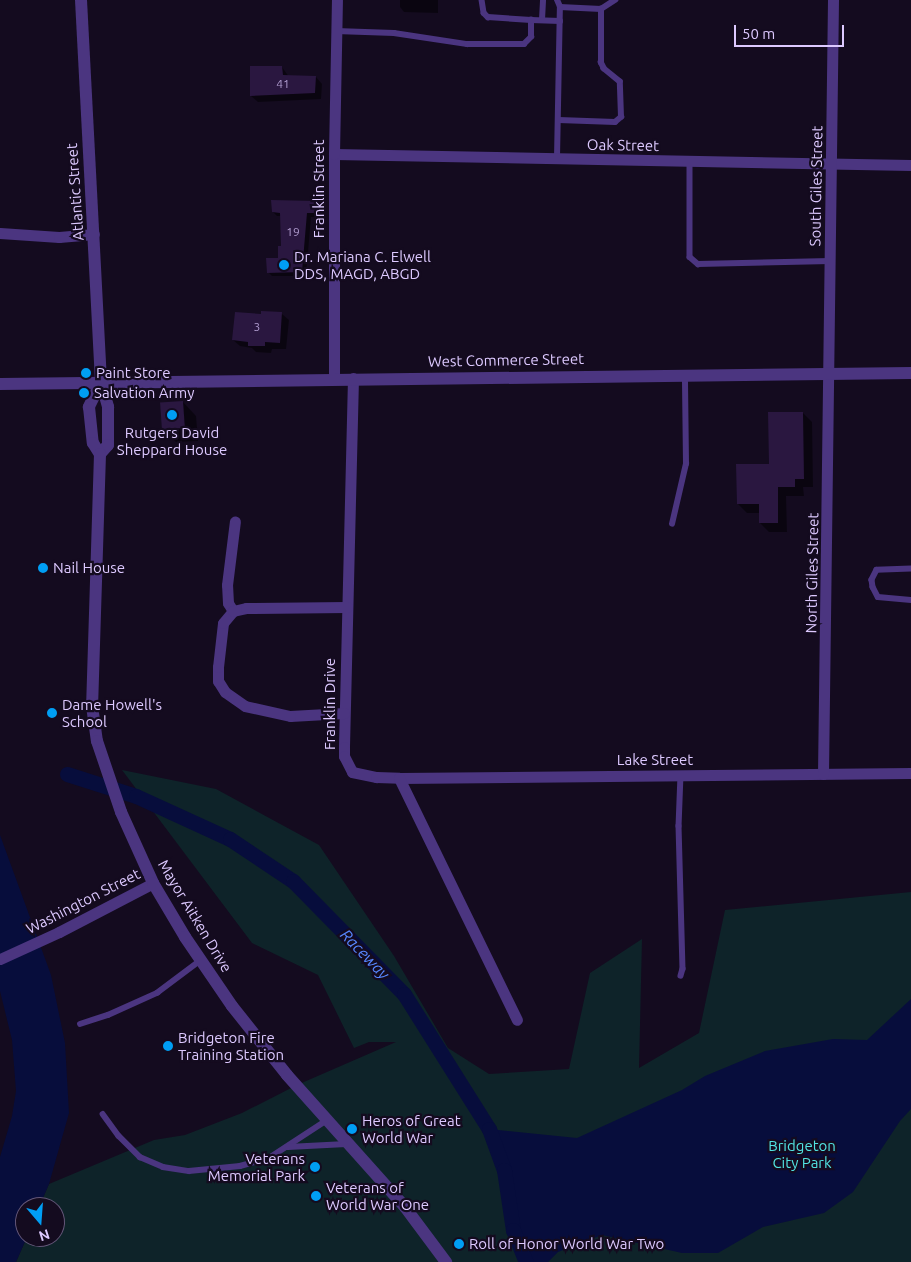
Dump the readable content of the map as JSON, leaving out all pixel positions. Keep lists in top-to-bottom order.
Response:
{
  "streets": {
    "street": [
      "Oak Street",
      "South Giles Street",
      "Franklin Street",
      "Atlantic Street",
      "West Commerce Street",
      "North Giles Street",
      "Franklin Drive",
      "Lake Street",
      "Washington Street",
      "Mayor Aitken Drive"
    ]
  },
  "crossings": [
    ["Oak Street", "South Giles Street"],
    ["Oak Street", "Franklin Street"],
    ["South Giles Street", "West Commerce Street"],
    ["South Giles Street", "North Giles Street"],
    ["Franklin Street", "West Commerce Street"],
    ["Atlantic Street", "West Commerce Street"],
    ["Atlantic Street", "Mayor Aitken Drive"],
    ["West Commerce Street", "North Giles Street"],
    ["West Commerce Street", "Franklin Drive"],
    ["West Commerce Street", "Mayor Aitken Drive"],
    ["North Giles Street", "Lake Street"],
    ["Franklin Drive", "Lake Street"],
    ["Washington Street", "Mayor Aitken Drive"]
  ],
  "water": ["Raceway"],
  "parks": ["Bridgeton City Park"],
  "places": [
    "Dr. Mariana C. Elwell DDS, MAGD, ABGD",
    "Paint Store",
    "Salvation Army",
    "Rutgers David Sheppard House",
    "Nail House",
    "Dame Howell's School",
    "Bridgeton Fire Training Station",
    "Heros of Great World War",
    "Veterans Memorial Park",
    "Veterans of World War One",
    "Roll of Honor World War Two"
  ],
  "house_numbers": ["41", "19", "3"],
  "scale_bar": "50 m",
  "north": "bottom"
}
